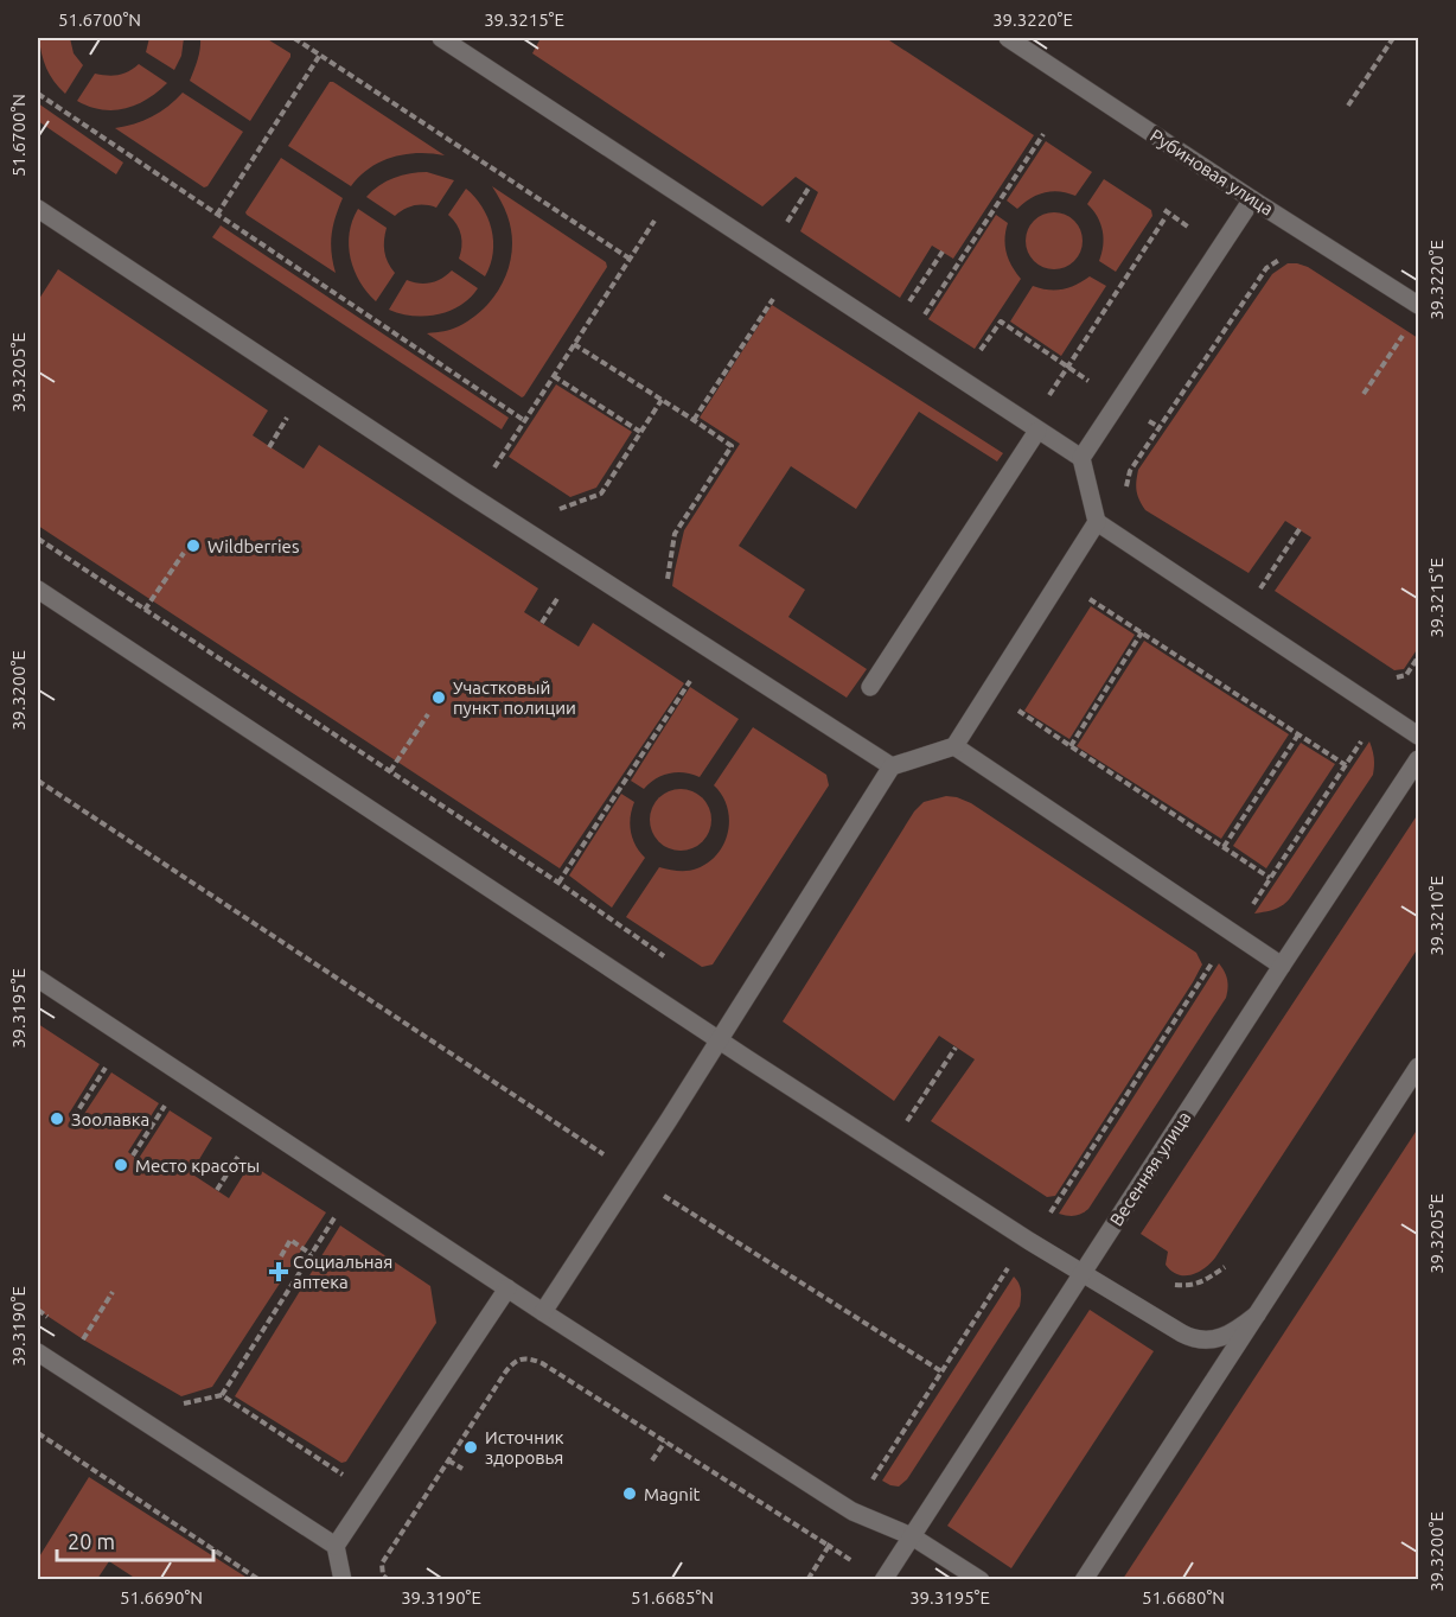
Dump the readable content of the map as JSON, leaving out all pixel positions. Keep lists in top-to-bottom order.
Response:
{
  "streets": {
    "street": ["Рубиновая улица", "Весенняя улица"]
  },
  "places": {
    "other": [
      "Wildberries",
      "Участковый пункт полиции",
      "Зоолавка",
      "Место красоты",
      "Источник здоровья",
      "Magnit"
    ],
    "health": ["Социальная аптека"]
  },
  "scale_bar": "20 m",
  "coordinates": [
    "51.6700°N",
    "39.3215°E",
    "39.3220°E",
    "39.3205°E",
    "39.3200°E",
    "39.3210°E",
    "39.3195°E",
    "39.3190°E",
    "51.6690°N",
    "51.6685°N",
    "51.6680°N"
  ]
}
